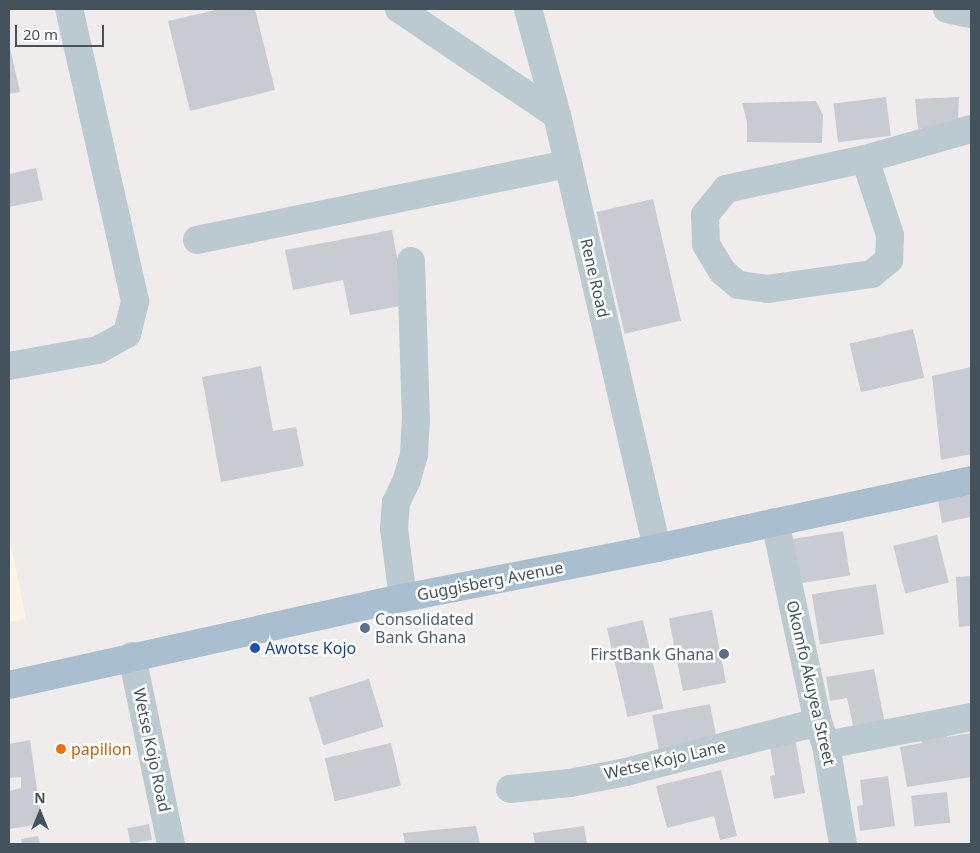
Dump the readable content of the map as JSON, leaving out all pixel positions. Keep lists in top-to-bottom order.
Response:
{
  "streets": {
    "main road": ["Guggisberg Avenue"],
    "street": [
      "Rene Road",
      "Okomfo Akuyea Street",
      "Wetse Kojo Road",
      "Wetse Kojo Lane"
    ]
  },
  "crossings": [
    ["Rene Road", "Guggisberg Avenue"],
    ["Guggisberg Avenue", "Okomfo Akuyea Street"],
    ["Guggisberg Avenue", "Wetse Kojo Road"],
    ["Okomfo Akuyea Street", "Wetse Kojo Lane"]
  ],
  "places": [
    "Consolidated Bank Ghana",
    "Awotsɛ Kojo",
    "FirstBank Ghana",
    "papilion"
  ],
  "scale_bar": "20 m",
  "north": "top"
}
